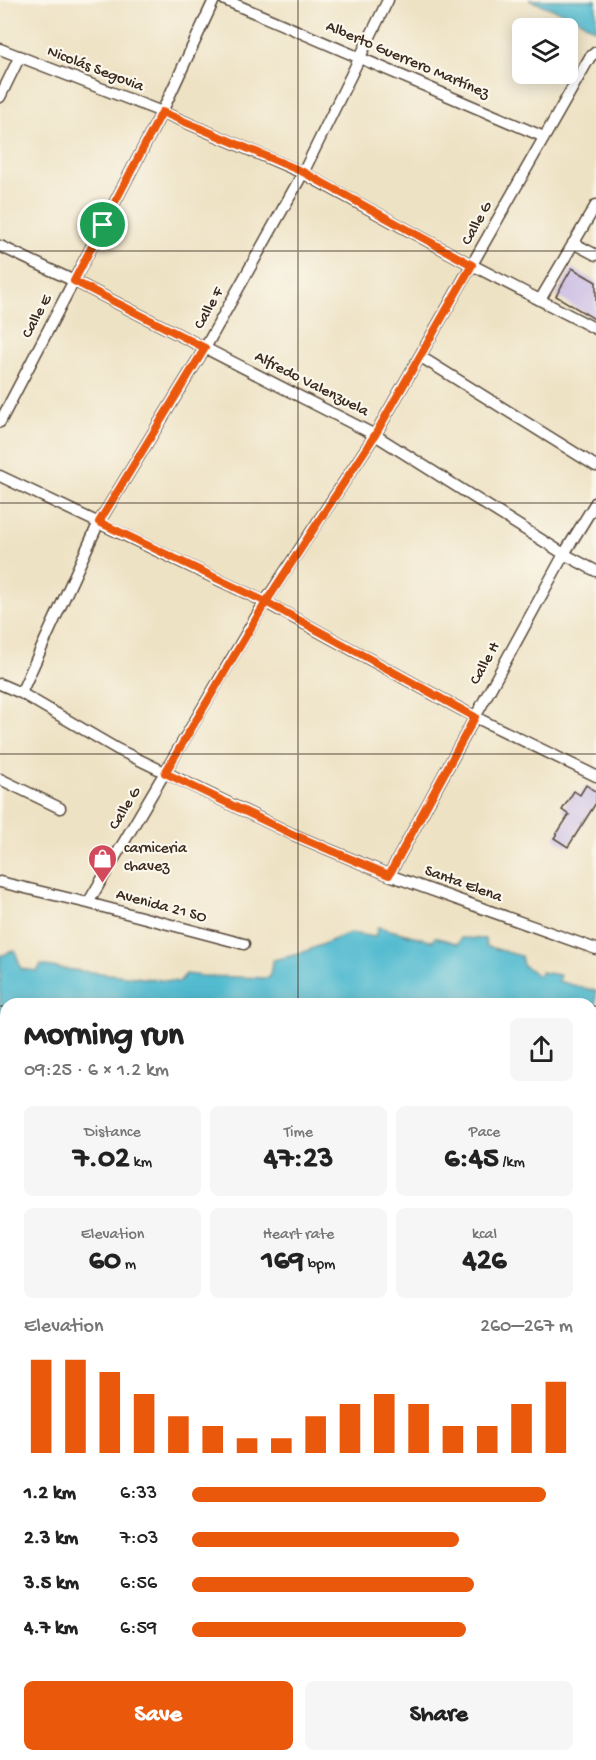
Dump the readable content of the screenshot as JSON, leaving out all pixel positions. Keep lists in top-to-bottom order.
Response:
{
  "streets": {
    "street": [
      "Alberto Guerrero Martínez",
      "Nicolás Segovia",
      "Calle G",
      "Calle F",
      "Calle E",
      "Alfredo Valenzuela",
      "Calle H",
      "Santa Elena",
      "Avenida 21 SO"
    ]
  },
  "crossings": [
    ["Alberto Guerrero Martínez", "Calle G"],
    ["Alberto Guerrero Martínez", "Calle F"],
    ["Nicolás Segovia", "Calle G"],
    ["Nicolás Segovia", "Calle F"],
    ["Nicolás Segovia", "Calle E"],
    ["Calle G", "Alfredo Valenzuela"],
    ["Calle G", "Santa Elena"],
    ["Calle G", "Avenida 21 SO"],
    ["Calle F", "Alfredo Valenzuela"],
    ["Calle F", "Santa Elena"],
    ["Calle E", "Alfredo Valenzuela"],
    ["Alfredo Valenzuela", "Calle H"],
    ["Calle H", "Santa Elena"]
  ],
  "places": {
    "shop": ["carniceria chavez"]
  },
  "page": {
    "heading": ["Morning run", "09:25 · 6 × 1.2 km"],
    "stats": [
      ["Distance", "7.02 km"],
      ["Time", "47:23"],
      ["Pace", "6:45 /km"],
      ["Elevation", "60 m"],
      ["Heart rate", "169 bpm"],
      ["kcal", "426"]
    ],
    "chart": ["Elevation", "260–267 m"],
    "list": [
      {
        "name": "1.2 km",
        "note": "6:33"
      },
      {
        "name": "2.3 km",
        "note": "7:03"
      },
      {
        "name": "3.5 km",
        "note": "6:56"
      },
      {
        "name": "4.7 km",
        "note": "6:59"
      }
    ],
    "buttons": ["Save", "Share"]
  }
}
